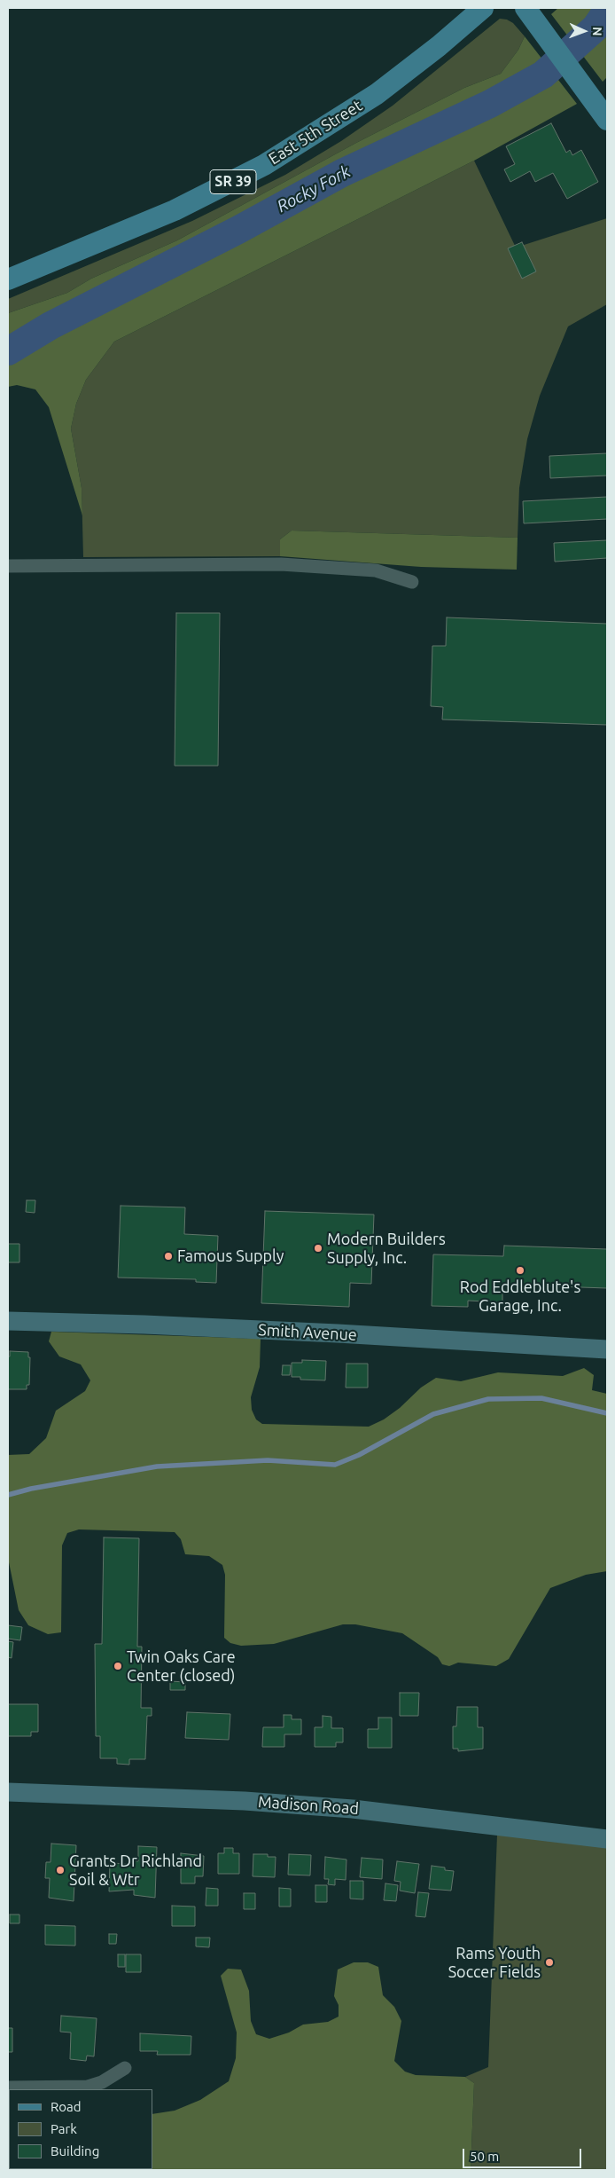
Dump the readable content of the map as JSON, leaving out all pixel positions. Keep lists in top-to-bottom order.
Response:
{
  "streets": {
    "main road": ["East 5th Street", "SR 39"],
    "street": ["Smith Avenue", "Madison Road"]
  },
  "water": ["Rocky Fork"],
  "places": [
    "Modern Builders Supply, Inc.",
    "Famous Supply",
    "Rod Eddleblute's Garage, Inc.",
    "Twin Oaks Care Center (closed)",
    "Grants Dr Richland Soil & Wtr",
    "Rams Youth Soccer Fields"
  ],
  "legend": ["Road", "Park", "Building"],
  "scale_bar": "50 m",
  "north": "right"
}
